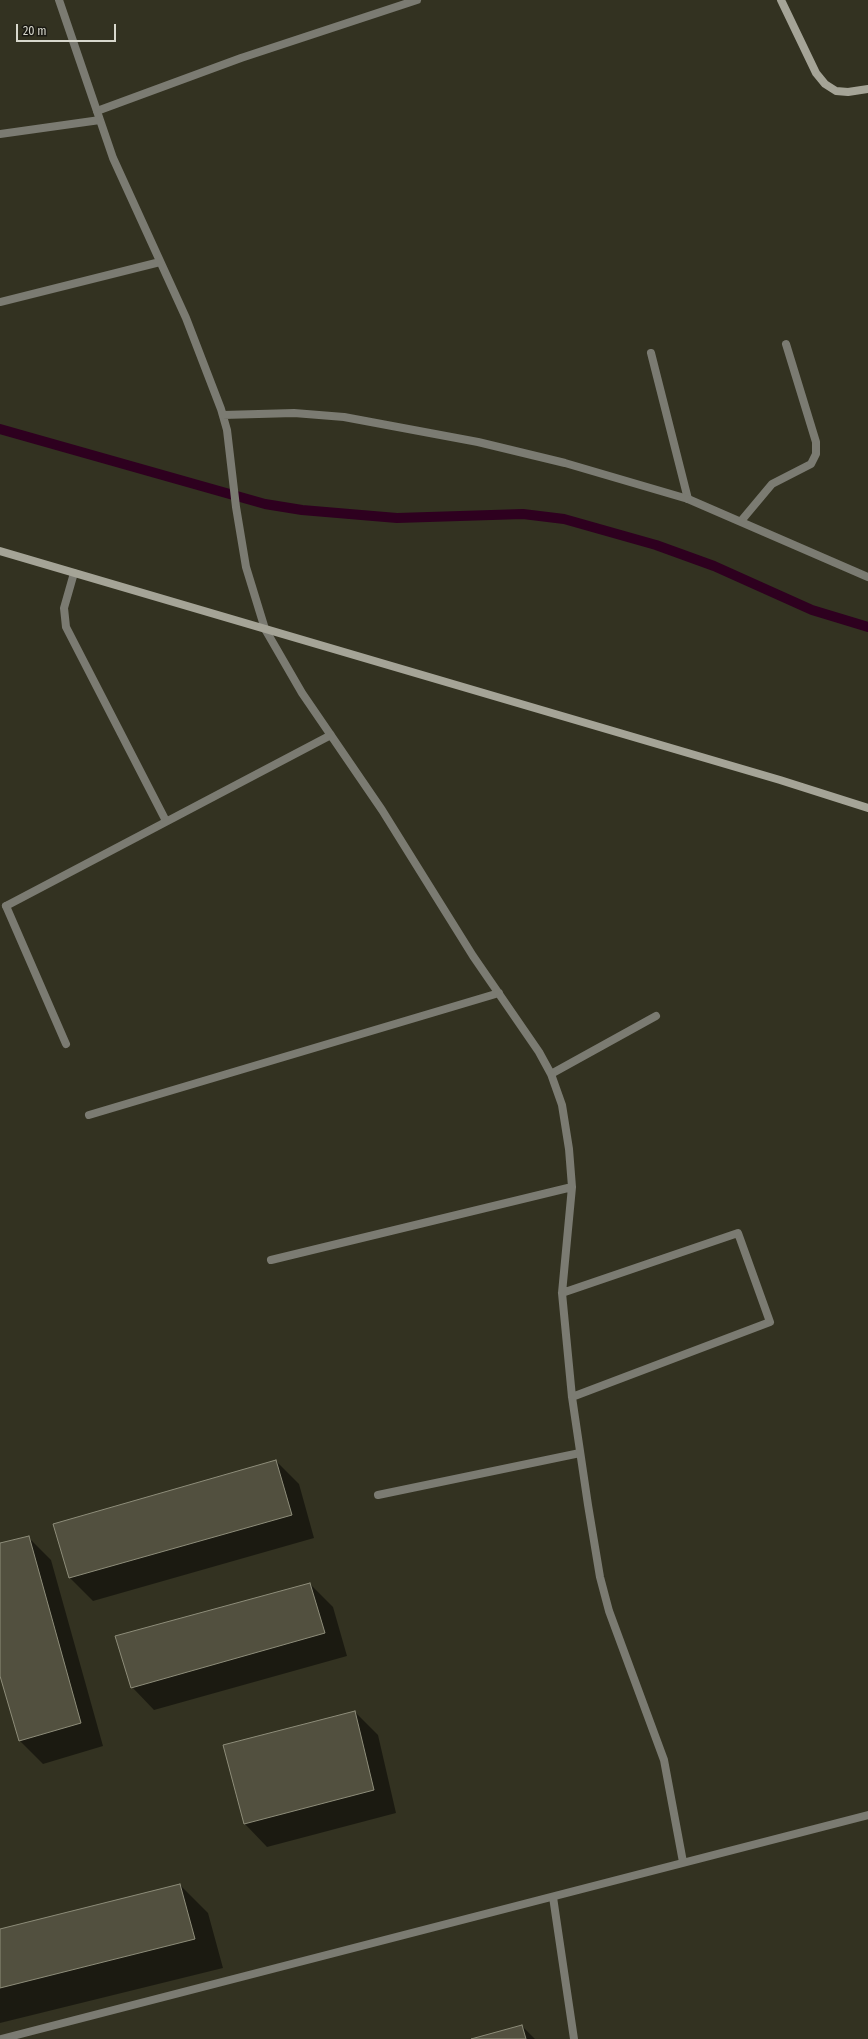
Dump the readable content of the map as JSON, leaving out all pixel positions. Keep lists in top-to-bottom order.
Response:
{
  "scale_bar": "20 m"
}
